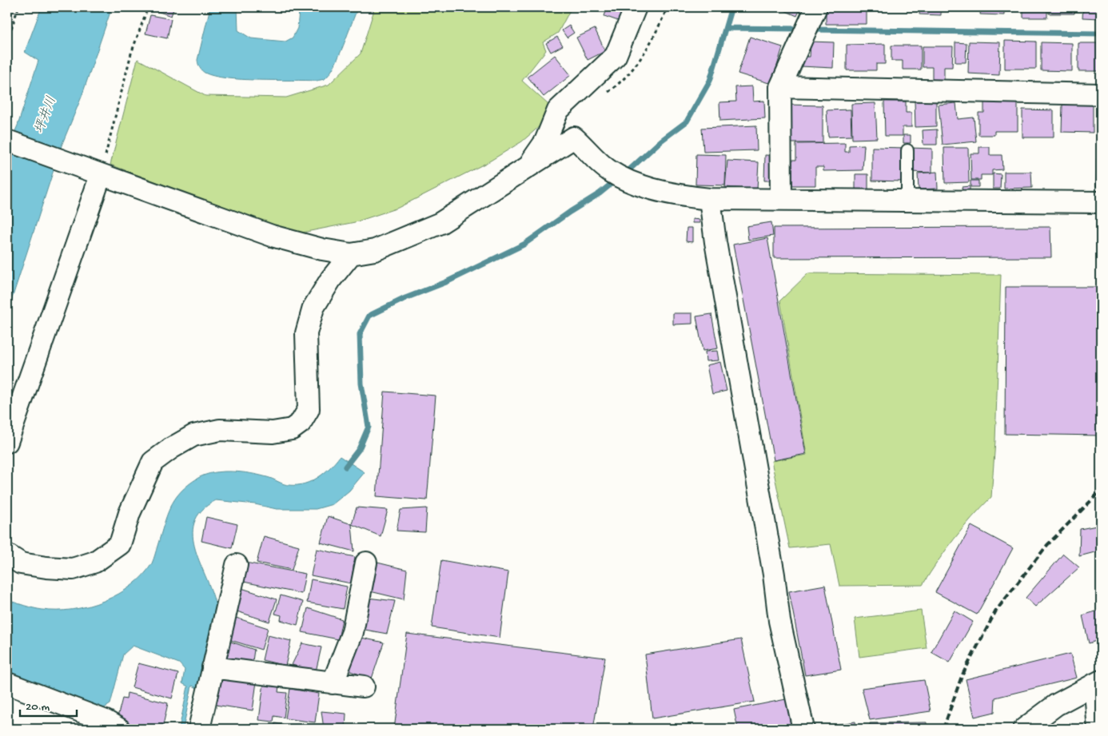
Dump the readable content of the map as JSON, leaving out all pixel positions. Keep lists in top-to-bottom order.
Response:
{
  "water": ["坪井川"],
  "scale_bar": "20 m"
}
